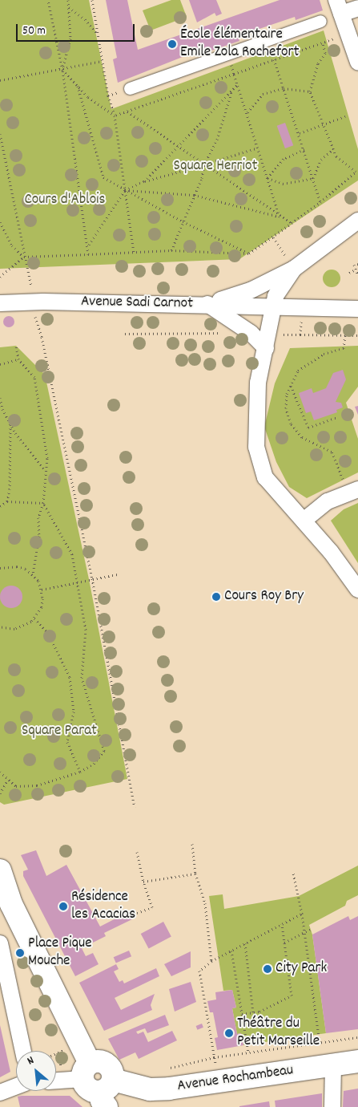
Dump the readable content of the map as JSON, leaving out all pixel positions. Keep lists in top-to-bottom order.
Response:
{
  "streets": {
    "main road": ["Avenue Rochambeau"],
    "street": ["Avenue Sadi Carnot"]
  },
  "parks": ["Square Herriot", "Cours d'Ablois", "Square Parat"],
  "places": [
    "École élémentaire Emile Zola Rochefort",
    "Cours Roy Bry",
    "Résidence les Acacias",
    "Place Pique Mouche",
    "City Park",
    "Théâtre du Petit Marseille"
  ],
  "scale_bar": "50 m",
  "north": "top left"
}
